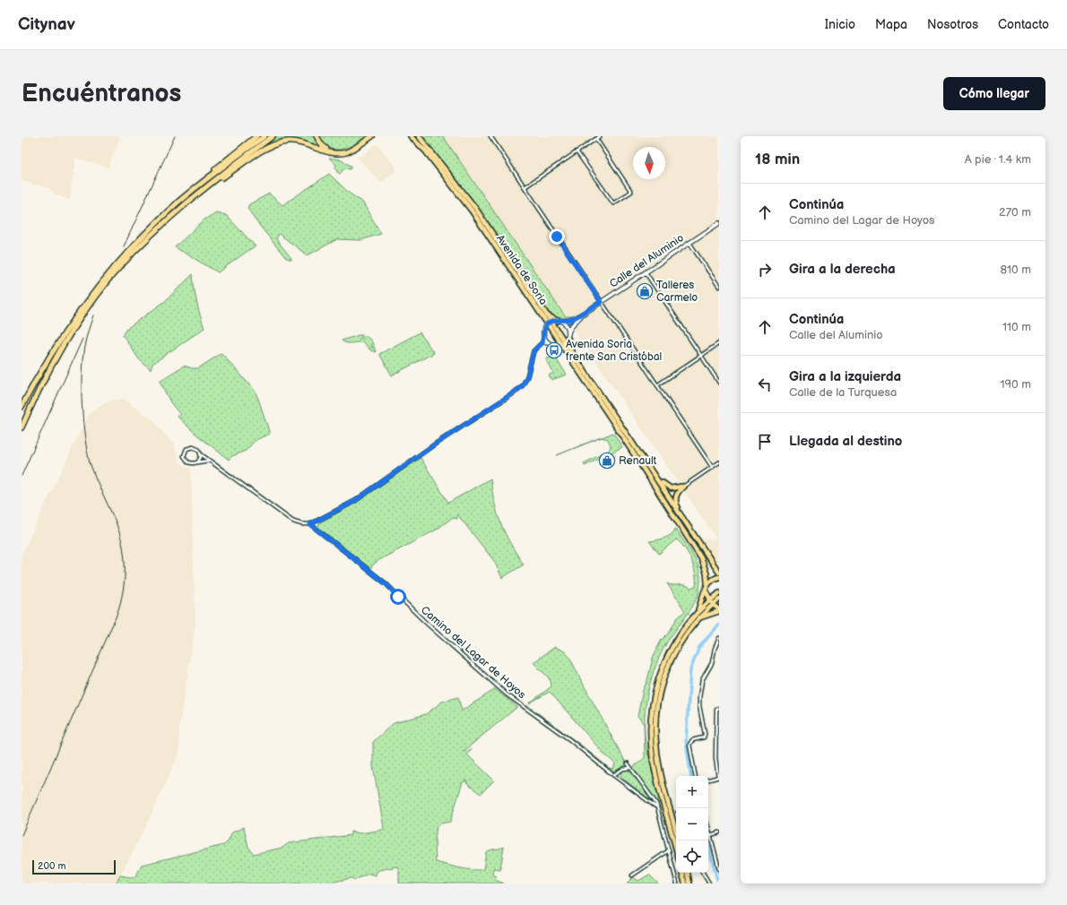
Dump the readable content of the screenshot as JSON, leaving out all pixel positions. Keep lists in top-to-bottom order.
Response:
{
  "streets": {
    "highway": ["Avenida de Soria"],
    "street": ["Calle del Aluminio", "Camino del Lagar de Hoyos"]
  },
  "crossings": [
    ["Calle del Aluminio", "Avenida de Soria"]
  ],
  "places": {
    "shop": ["Talleres Carmelo", "Renault"],
    "bus stop": ["Avenida Soria frente San Cristóbal"]
  },
  "scale_bar": "200 m",
  "north": "bottom",
  "page": {
    "header": "Citynav",
    "nav": [
      "Inicio",
      "Mapa",
      "Nosotros",
      "Contacto"
    ],
    "buttons": "Cómo llegar",
    "title": "Encuéntranos",
    "heading": ["18 min", "A pie · 1.4 km"],
    "list": [
      ["Continúa", "Camino del Lagar de Hoyos", "270 m"],
      ["Gira a la derecha", "810 m"],
      ["Continúa", "Calle del Aluminio", "110 m"],
      ["Gira a la izquierda", "Calle de la Turquesa", "190 m"],
      "Llegada al destino"
    ],
    "map_buttons": ["+", "−"],
    "scale": "200 m"
  }
}
